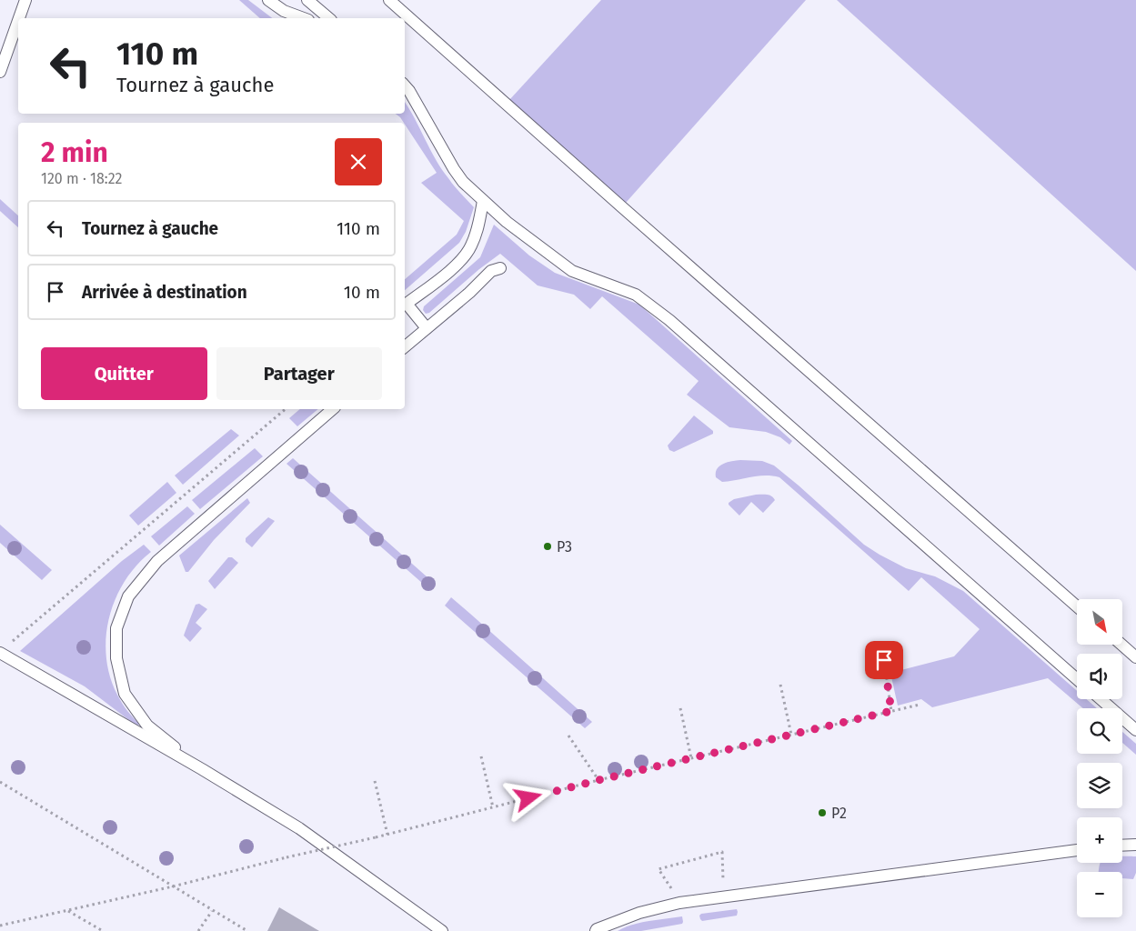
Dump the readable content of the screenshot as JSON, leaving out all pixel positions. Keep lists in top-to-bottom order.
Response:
{
  "places": ["P3", "P2"],
  "north": "bottom right",
  "page": {
    "turn": ["110 m", "Tournez à gauche"],
    "heading": ["2 min", "120 m · 18:22"],
    "list": [
      {
        "name": "Tournez à gauche",
        "value": "110 m"
      },
      {
        "name": "Arrivée à destination",
        "value": "10 m"
      }
    ],
    "buttons": ["Quitter", "Partager"],
    "map_buttons": ["+", "−"]
  }
}
